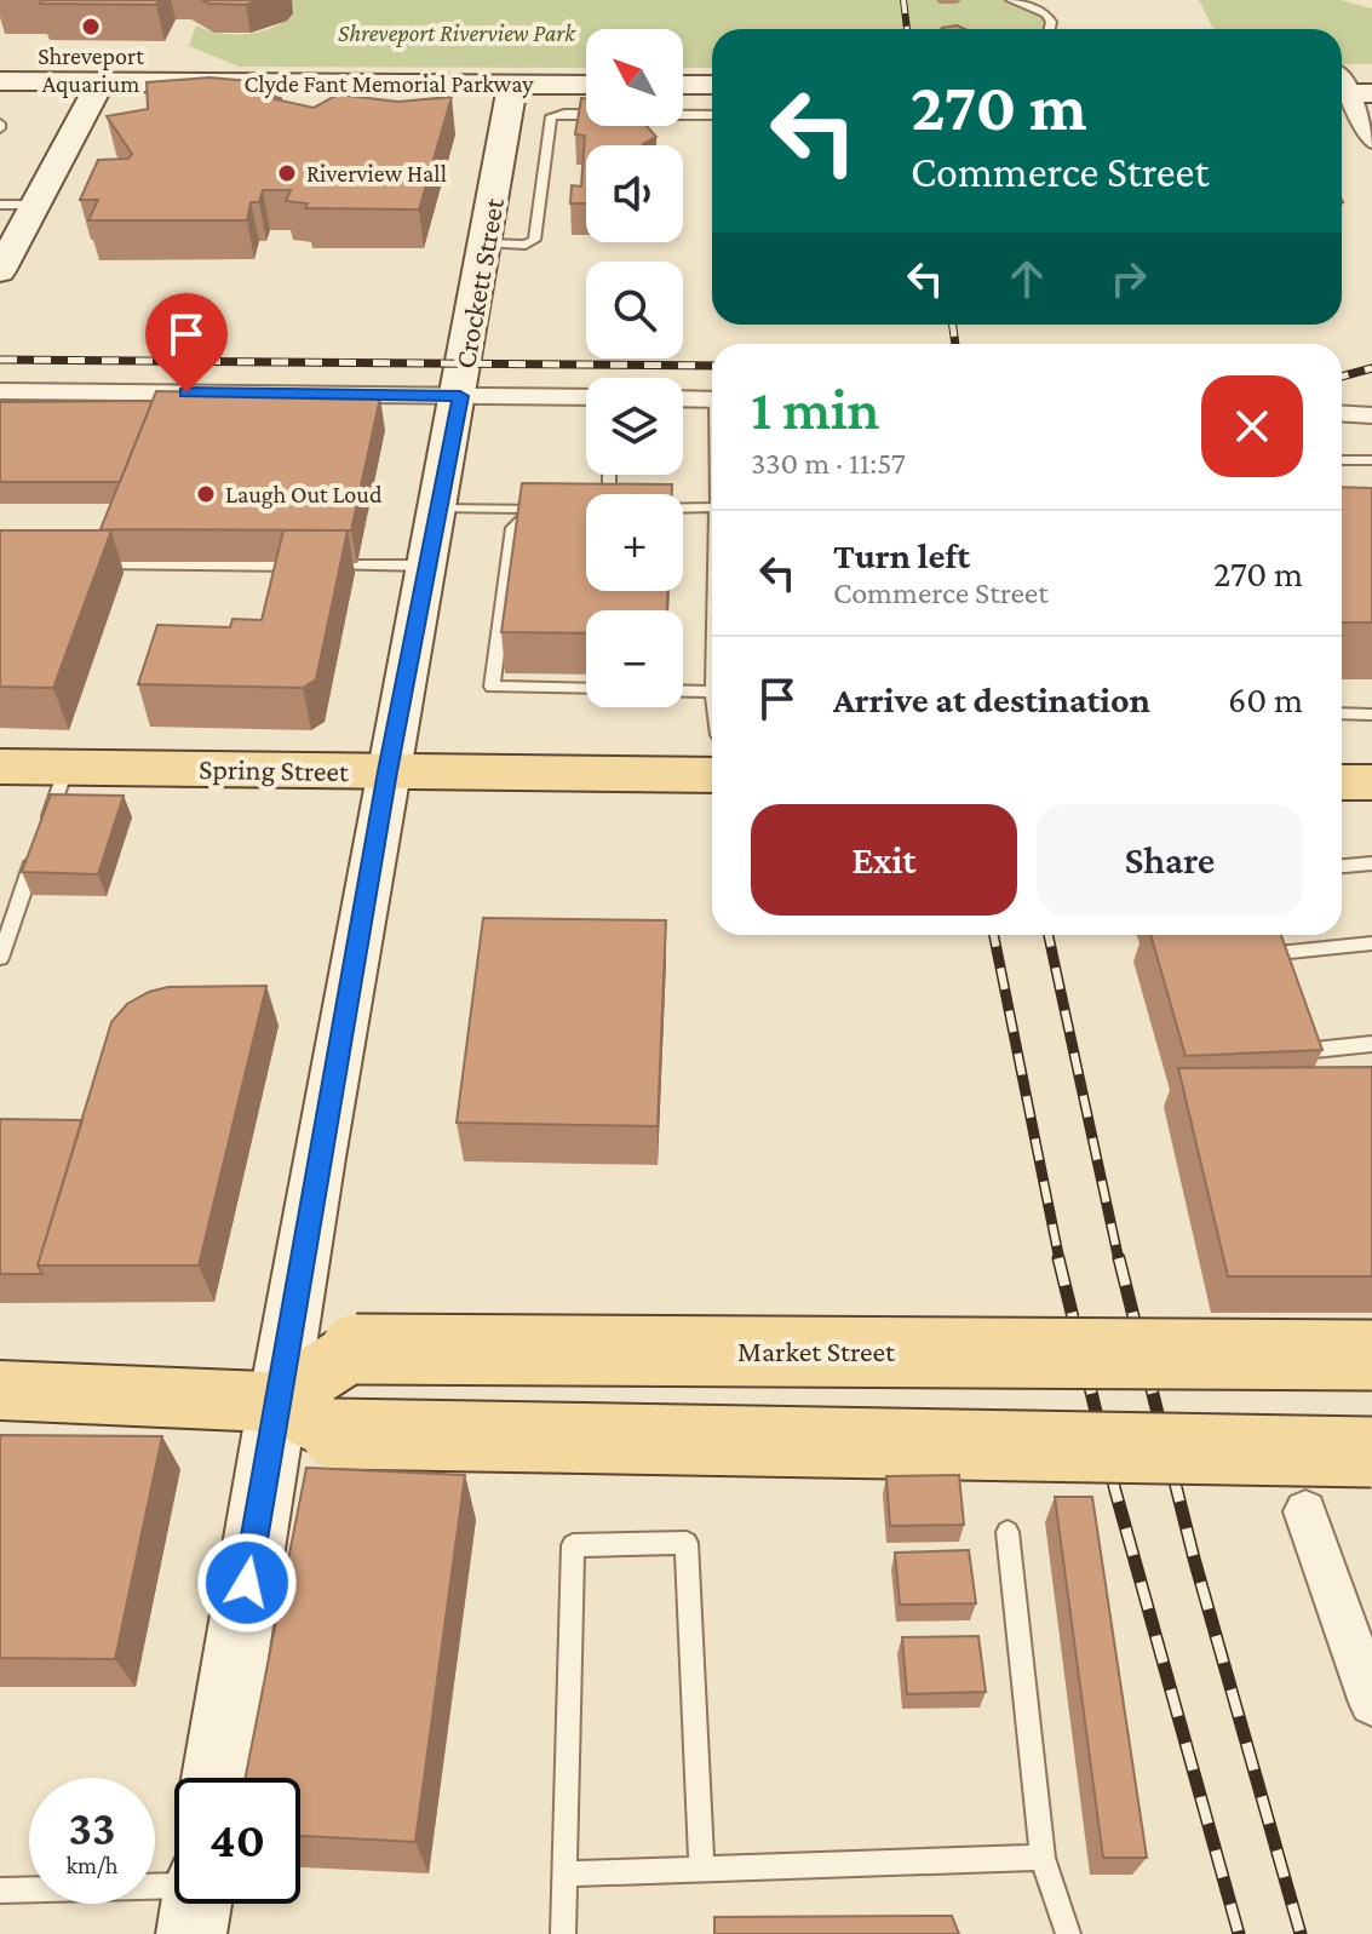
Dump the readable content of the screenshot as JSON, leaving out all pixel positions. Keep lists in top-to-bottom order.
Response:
{
  "streets": {
    "main road": ["Spring Street", "Market Street"],
    "street": ["Clyde Fant Memorial Parkway", "Crockett Street"]
  },
  "crossings": [
    ["Clyde Fant Memorial Parkway", "Crockett Street"],
    ["Crockett Street", "Spring Street"],
    ["Crockett Street", "Market Street"]
  ],
  "parks": ["Shreveport Riverview Park"],
  "places": ["Shreveport Aquarium", "Riverview Hall", "Laugh Out Loud"],
  "north": "top left",
  "page": {
    "map_buttons": ["+", "−"],
    "turn": ["270 m", "Commerce Street"],
    "heading": ["1 min", "330 m · 11:57"],
    "list": [
      {
        "name": "Turn left",
        "note": "Commerce Street",
        "value": "270 m"
      },
      {
        "name": "Arrive at destination",
        "value": "60 m"
      }
    ],
    "buttons": ["Exit", "Share"],
    "speed": "33 km/h",
    "limit": "40"
  }
}
